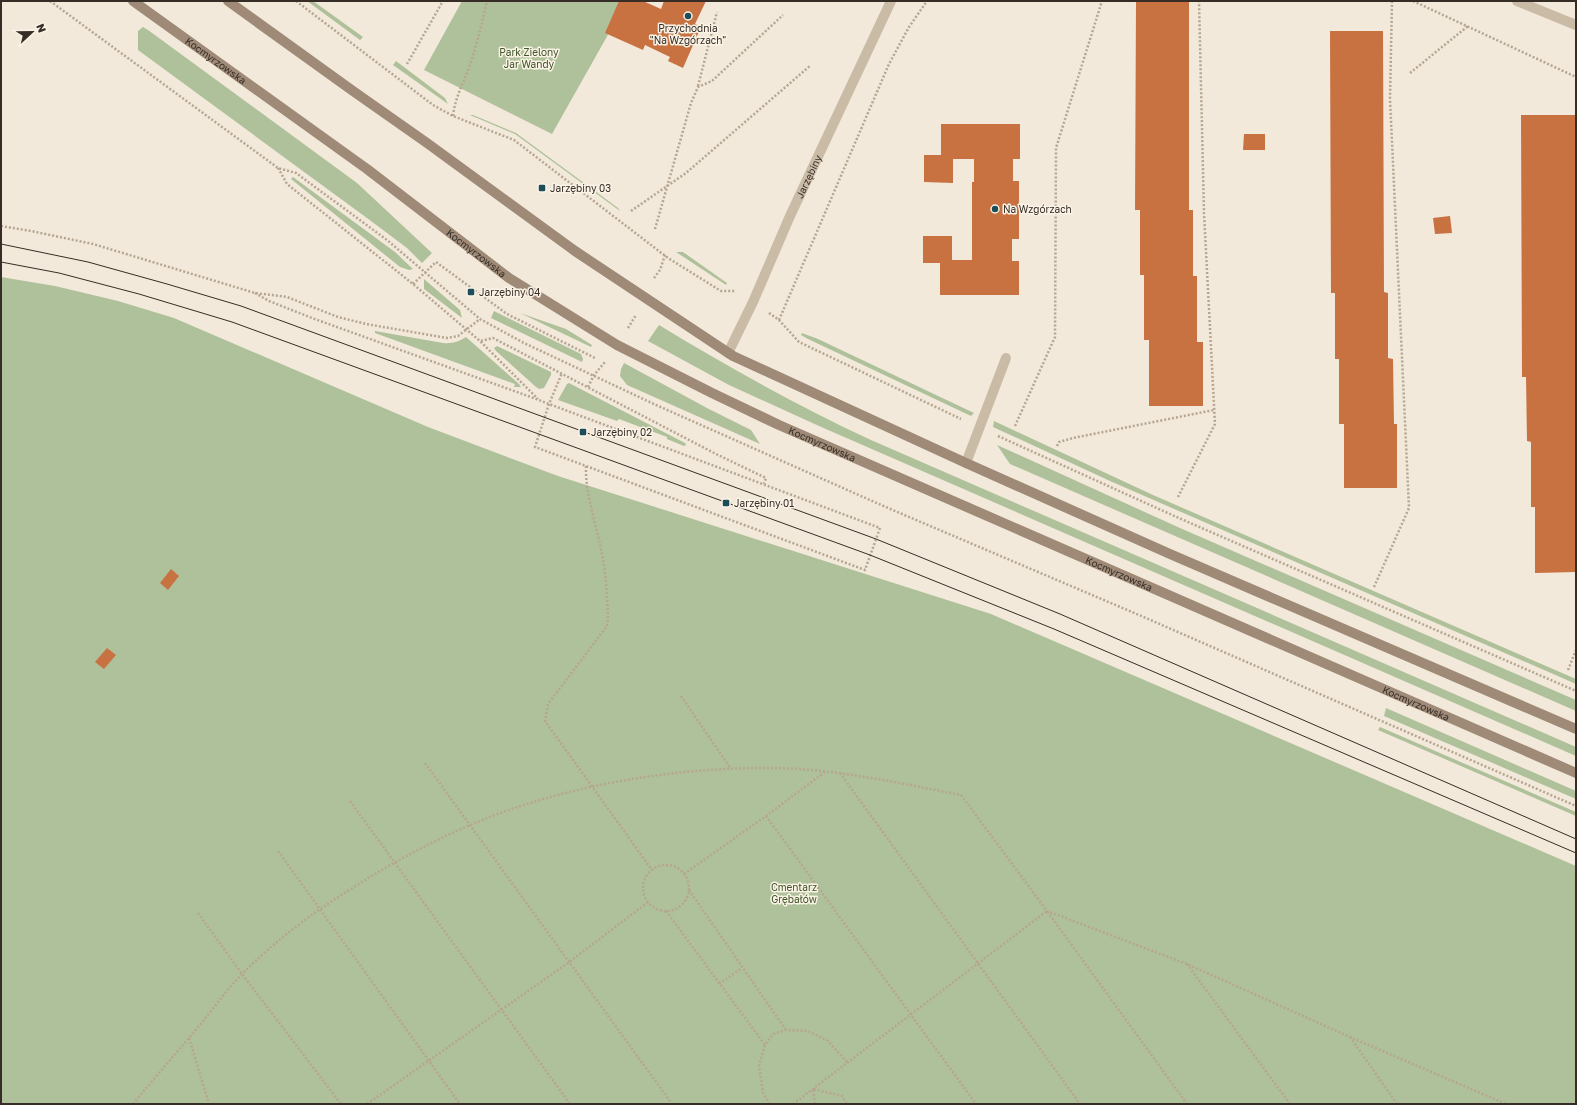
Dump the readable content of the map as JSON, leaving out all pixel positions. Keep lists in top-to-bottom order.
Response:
{
  "streets": {
    "main road": ["Kocmyrzowska"],
    "street": ["Jarzębiny"]
  },
  "parks": ["Park Zielony Jar Wandy", "Cmentarz Grębałów"],
  "places": {
    "other": ["Przychodnia \"Na Wzgórzach\"", "Na Wzgórzach"],
    "transit": [
      "Jarzębiny 03",
      "Jarzębiny 04",
      "Jarzębiny 02",
      "Jarzębiny 01"
    ]
  },
  "north": "right"
}
